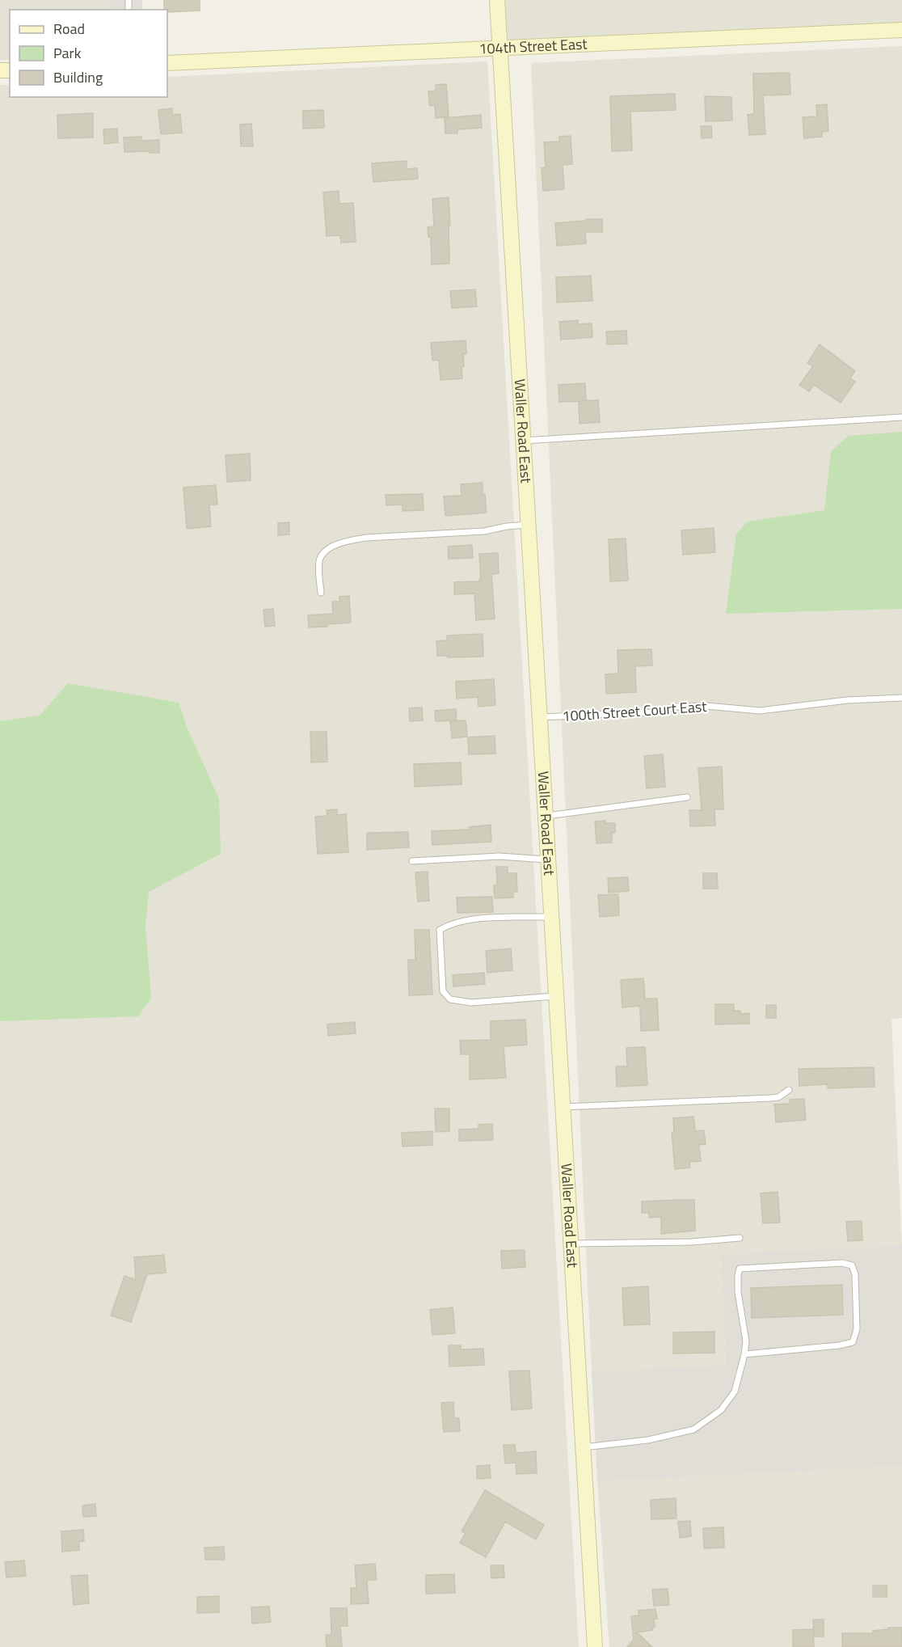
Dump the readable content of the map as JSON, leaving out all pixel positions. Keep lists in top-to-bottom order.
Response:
{
  "streets": {
    "street": ["104th Street East", "Waller Road East"],
    "lane": ["100th Street Court East"]
  },
  "crossings": [
    ["104th Street East", "Waller Road East"],
    ["Waller Road East", "100th Street Court East"]
  ],
  "legend": ["Road", "Park", "Building"]
}
